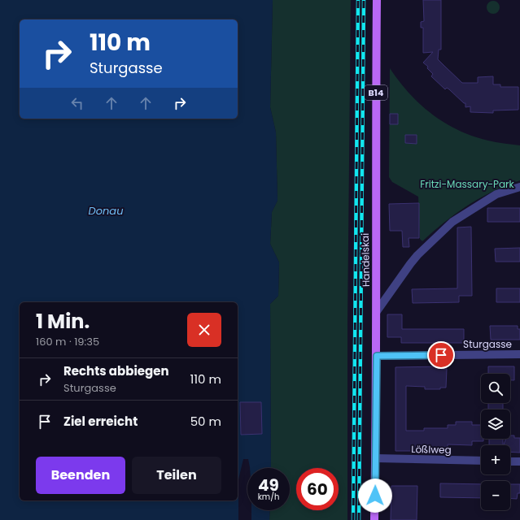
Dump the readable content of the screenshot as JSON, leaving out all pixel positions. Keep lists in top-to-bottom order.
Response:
{
  "streets": {
    "main road": ["B14", "Handelskai"],
    "street": ["Sturgasse", "Lößlweg"]
  },
  "crossings": [
    ["Handelskai", "Sturgasse"],
    ["Handelskai", "Lößlweg"]
  ],
  "water": ["Donau"],
  "parks": ["Fritzi-Massary-Park"],
  "page": {
    "turn": ["110 m", "Sturgasse"],
    "heading": ["1 Min.", "160 m · 19:35"],
    "list": [
      {
        "name": "Rechts abbiegen",
        "note": "Sturgasse",
        "value": "110 m"
      },
      {
        "name": "Ziel erreicht",
        "value": "50 m"
      }
    ],
    "map_buttons": ["+", "−"],
    "buttons": ["Beenden", "Teilen"],
    "speed": "49 km/h",
    "limit": "60"
  }
}
